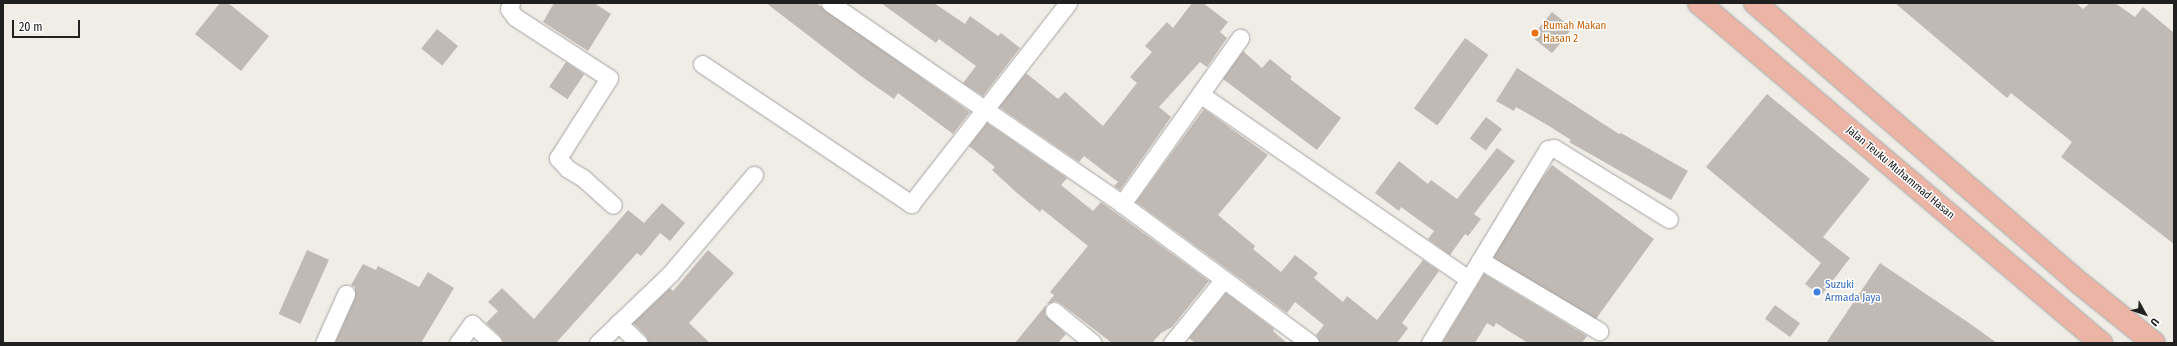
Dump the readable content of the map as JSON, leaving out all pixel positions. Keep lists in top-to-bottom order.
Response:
{
  "streets": {
    "highway": ["Jalan Teuku Muhammad Hasan"]
  },
  "places": ["Rumah Makan Hasan 2", "Suzuki Armada Jaya"],
  "scale_bar": "20 m",
  "north": "bottom right"
}
